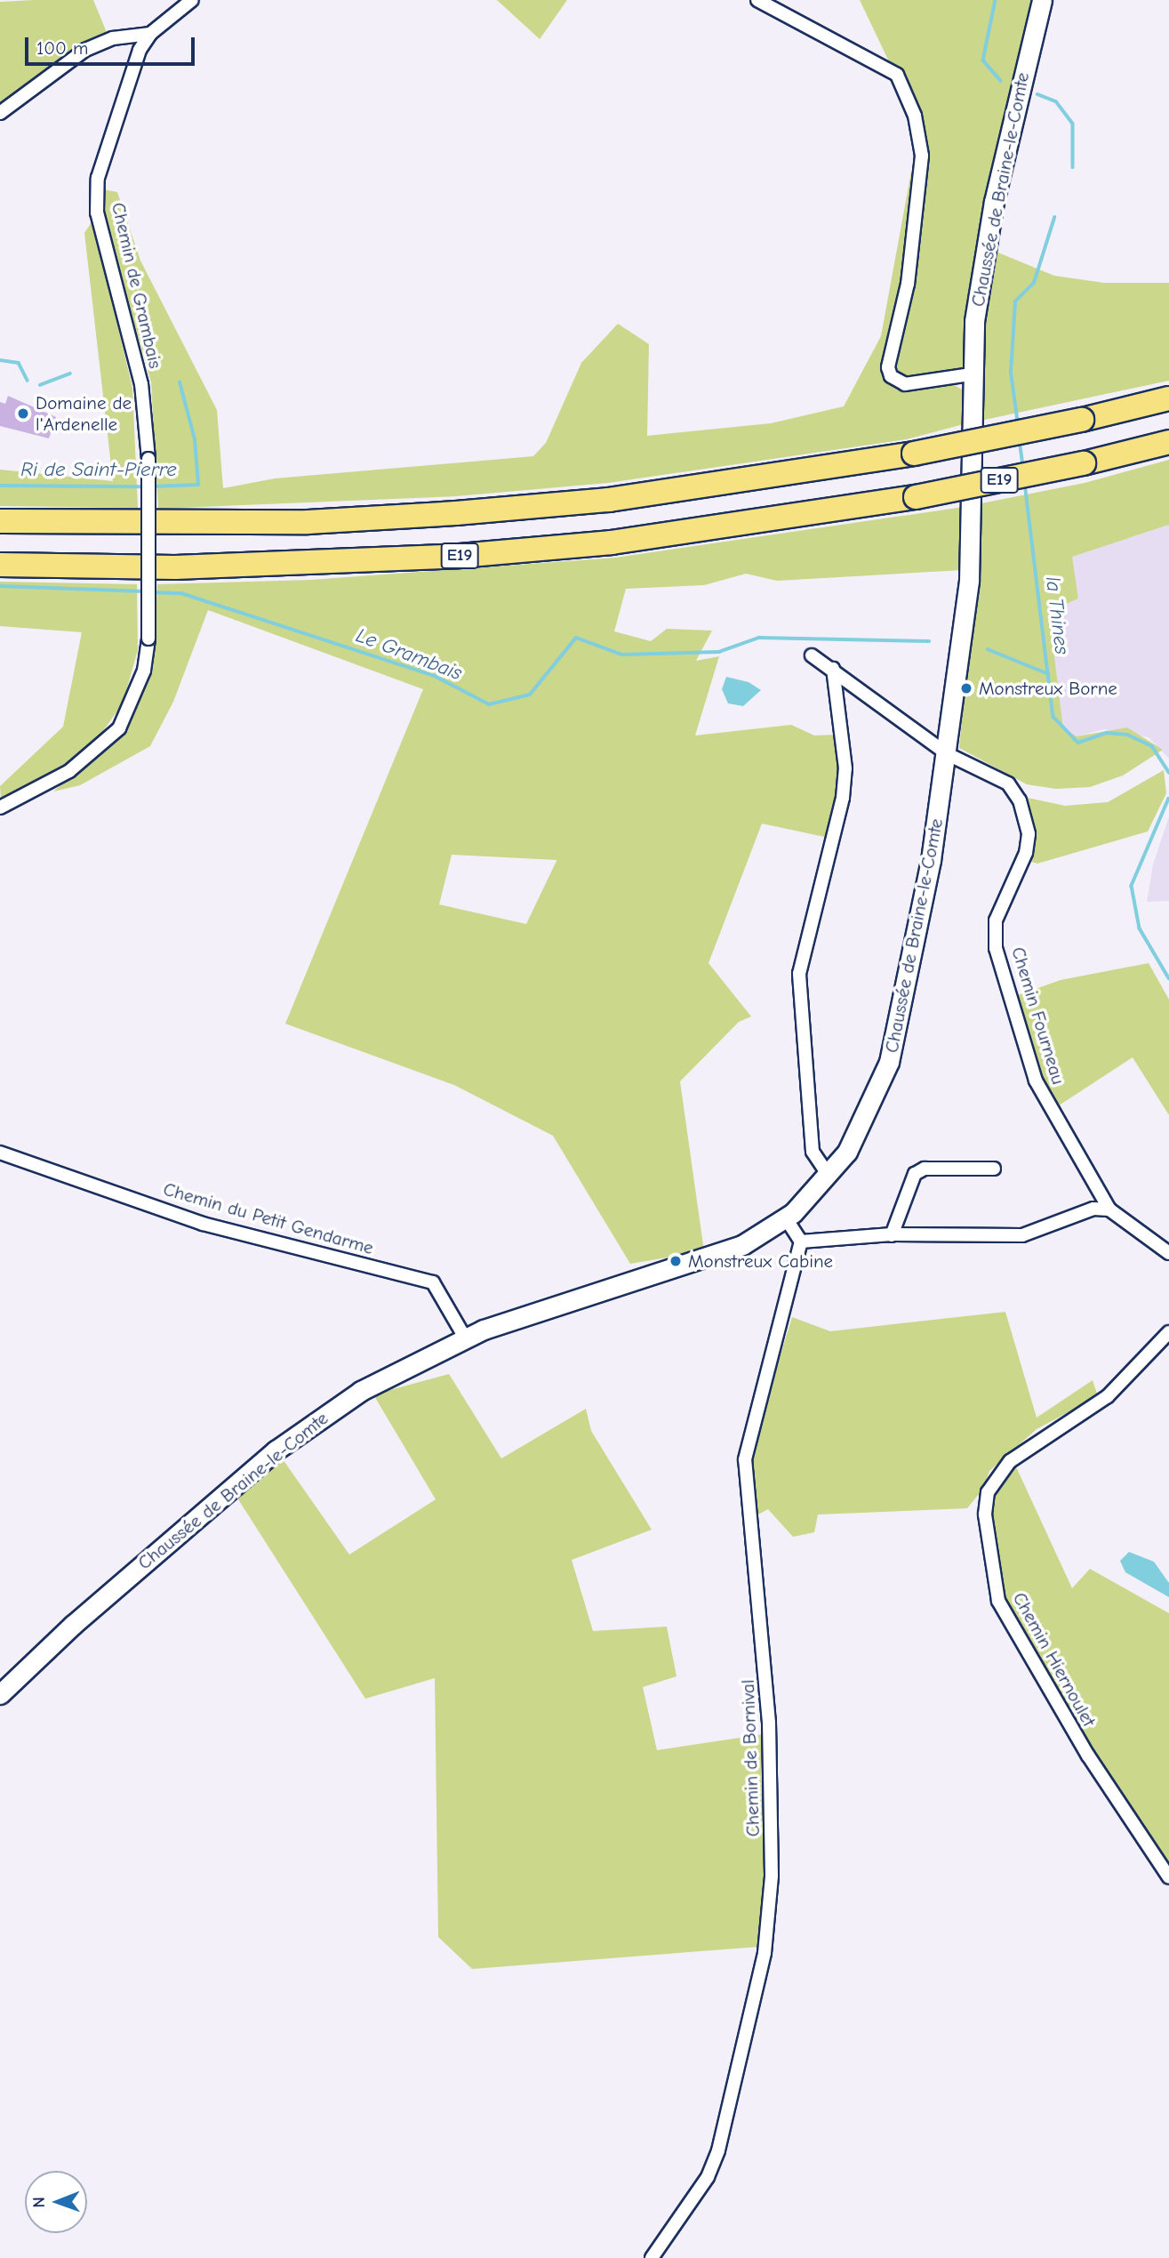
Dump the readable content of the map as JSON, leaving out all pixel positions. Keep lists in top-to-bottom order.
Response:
{
  "streets": {
    "highway": ["E19"],
    "main road": ["Chaussée de Braine-le-Comte"],
    "street": [
      "Chemin de Grambais",
      "Chemin Fourneau",
      "Chemin du Petit Gendarme",
      "Chemin Hiernoulet",
      "Chemin de Bornival"
    ]
  },
  "crossings": [
    ["Chaussée de Braine-le-Comte", "Chemin Fourneau"],
    ["Chaussée de Braine-le-Comte", "Chemin du Petit Gendarme"]
  ],
  "water": ["Ri de Saint-Pierre", "la Thines", "Le Grambais"],
  "places": ["Domaine de l'Ardenelle", "Monstreux Borne", "Monstreux Cabine"],
  "scale_bar": "100 m",
  "north": "left"
}
